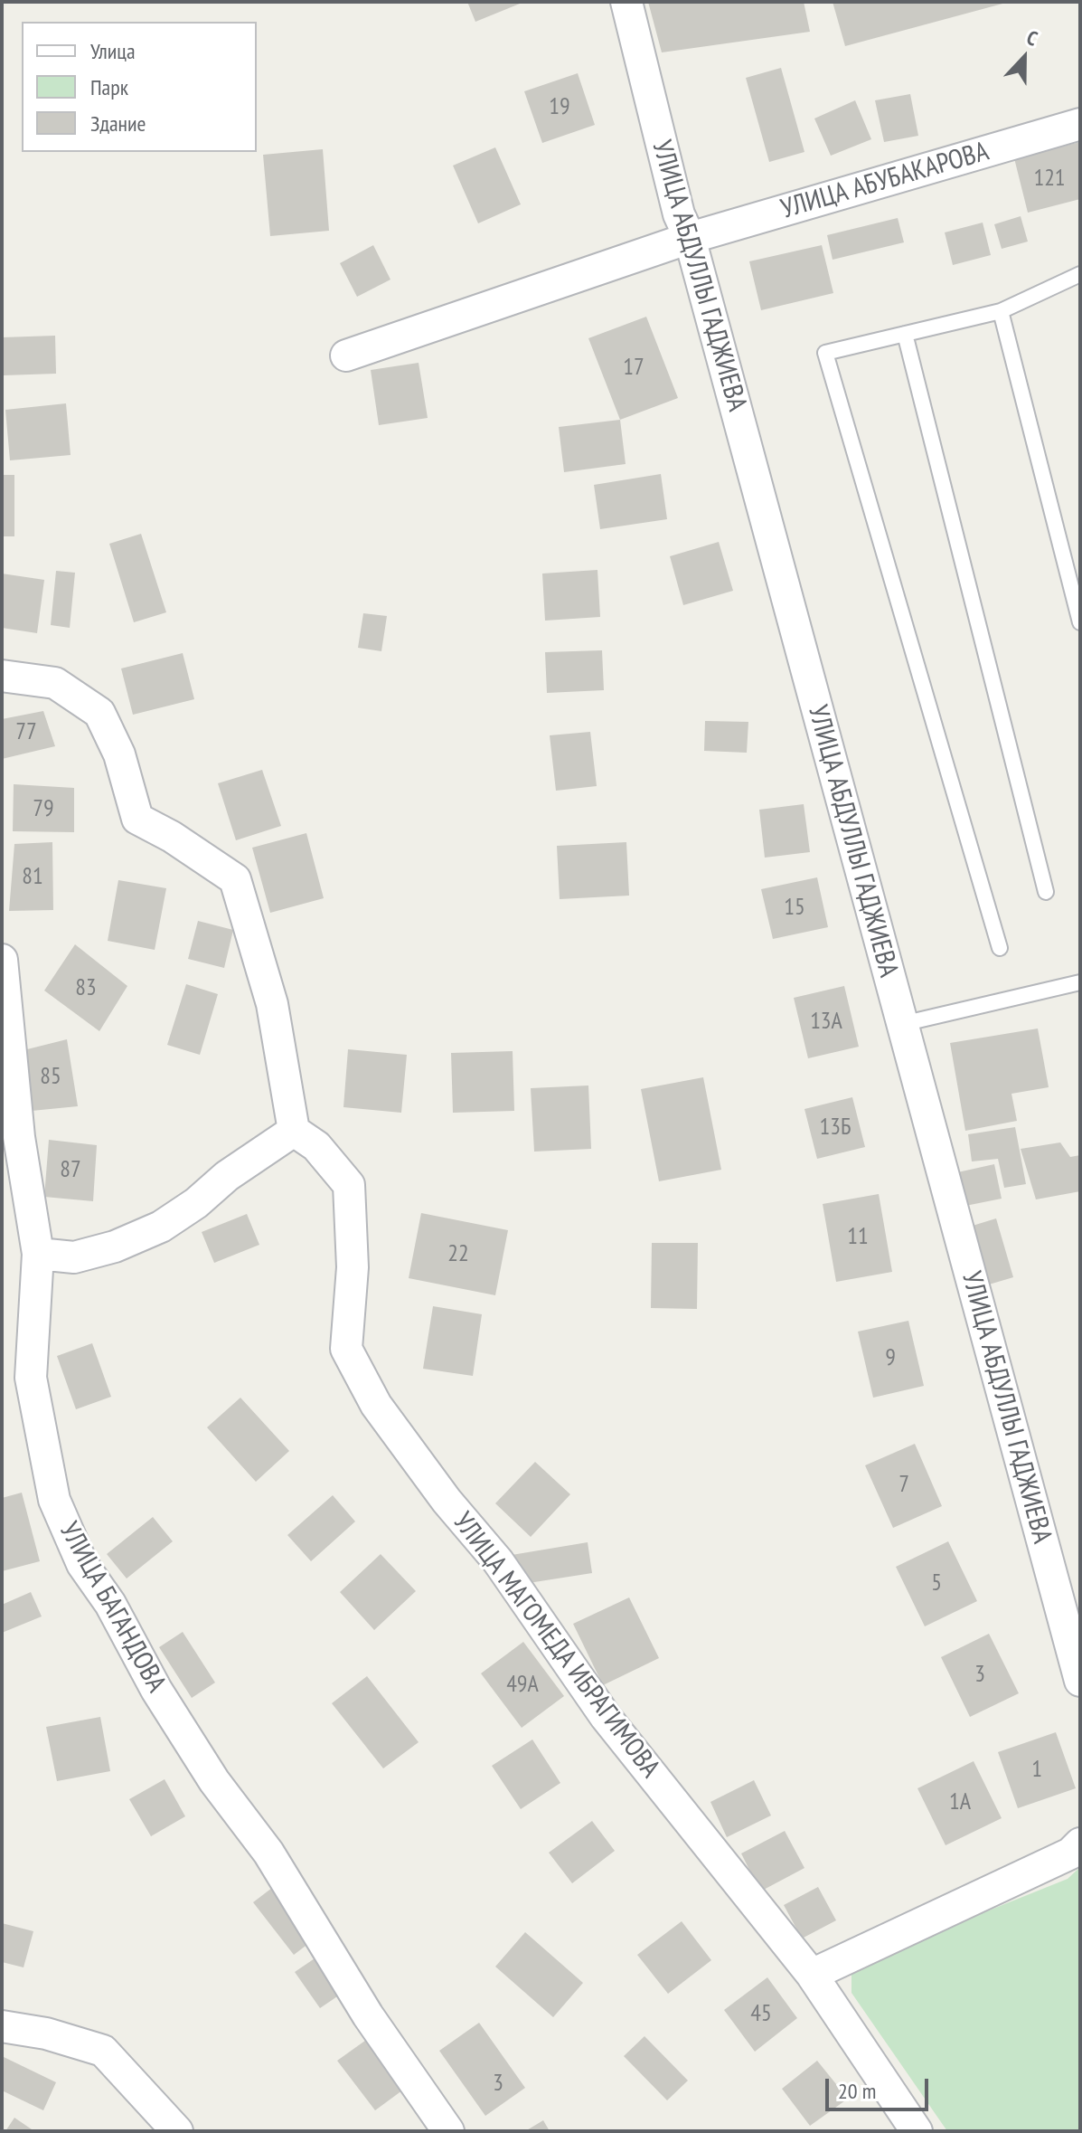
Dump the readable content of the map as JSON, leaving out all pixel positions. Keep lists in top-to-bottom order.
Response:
{
  "streets": {
    "street": [
      "УЛИЦА АБУБАКАРОВА",
      "УЛИЦА АБДУЛЛЫ ГАДЖИЕВА",
      "УЛИЦА БАГАНДОВА",
      "УЛИЦА МАГОМЕДА ИБРАГИМОВА"
    ]
  },
  "crossings": [
    ["УЛИЦА АБУБАКАРОВА", "УЛИЦА АБДУЛЛЫ ГАДЖИЕВА"]
  ],
  "house_numbers": [
    "19",
    "121",
    "17",
    "77",
    "79",
    "81",
    "15",
    "83",
    "13А",
    "85",
    "13Б",
    "87",
    "11",
    "22",
    "9",
    "7",
    "5",
    "3",
    "49А",
    "1",
    "1А",
    "45",
    "3"
  ],
  "legend": ["Улица", "Парк", "Здание"],
  "scale_bar": "20 m",
  "north": "top"
}
